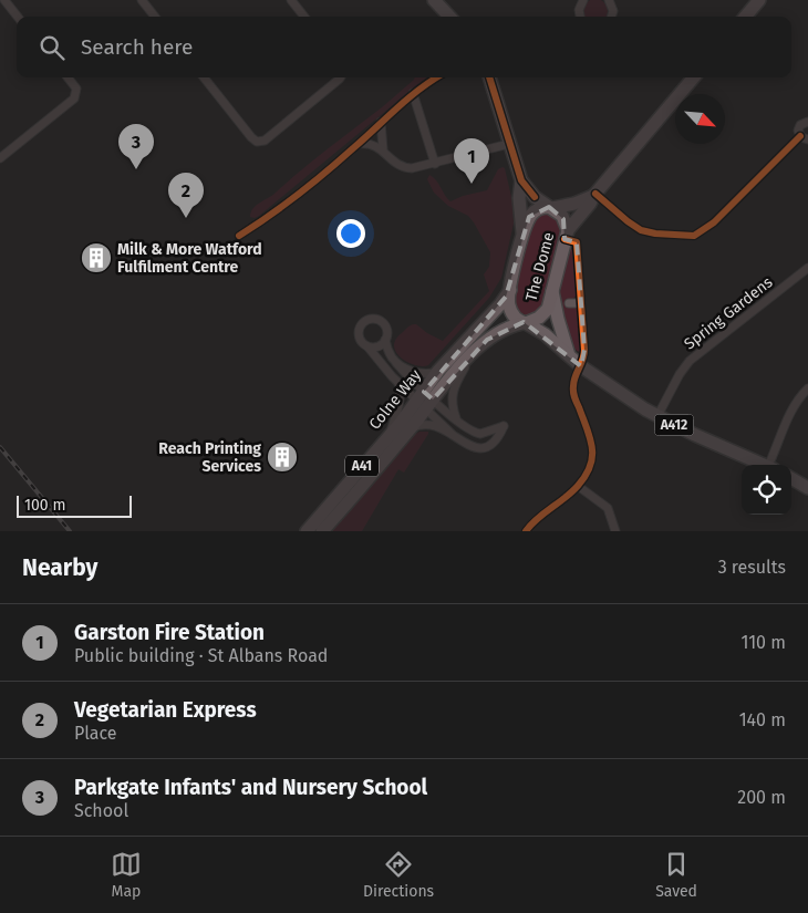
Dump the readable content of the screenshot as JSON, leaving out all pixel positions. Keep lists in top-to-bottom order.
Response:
{
  "streets": {
    "highway": ["The Dome", "Colne Way", "A41"],
    "main road": ["A412"],
    "street": ["Spring Gardens"]
  },
  "crossings": [
    ["The Dome", "Colne Way"],
    ["The Dome", "A412"],
    ["The Dome", "A41"],
    ["Spring Gardens", "A412"],
    ["Colne Way", "A412"]
  ],
  "places": {
    "building": ["Milk & More Watford Fulfilment Centre", "Reach Printing Services"]
  },
  "scale_bar": "100 m",
  "north": "bottom right",
  "page": {
    "search": "Search here",
    "pins": ["3", "1", "2"],
    "scale": "100 m",
    "heading": ["Nearby", "3 results"],
    "list": [
      {
        "mark": "1",
        "name": "Garston Fire Station",
        "note": "Public building · St Albans Road",
        "value": "110 m"
      },
      {
        "mark": "2",
        "name": "Vegetarian Express",
        "note": "Place",
        "value": "140 m"
      },
      {
        "mark": "3",
        "name": "Parkgate Infants' and Nursery School",
        "note": "School",
        "value": "200 m"
      }
    ],
    "nav": ["Map", "Directions", "Saved"]
  }
}
